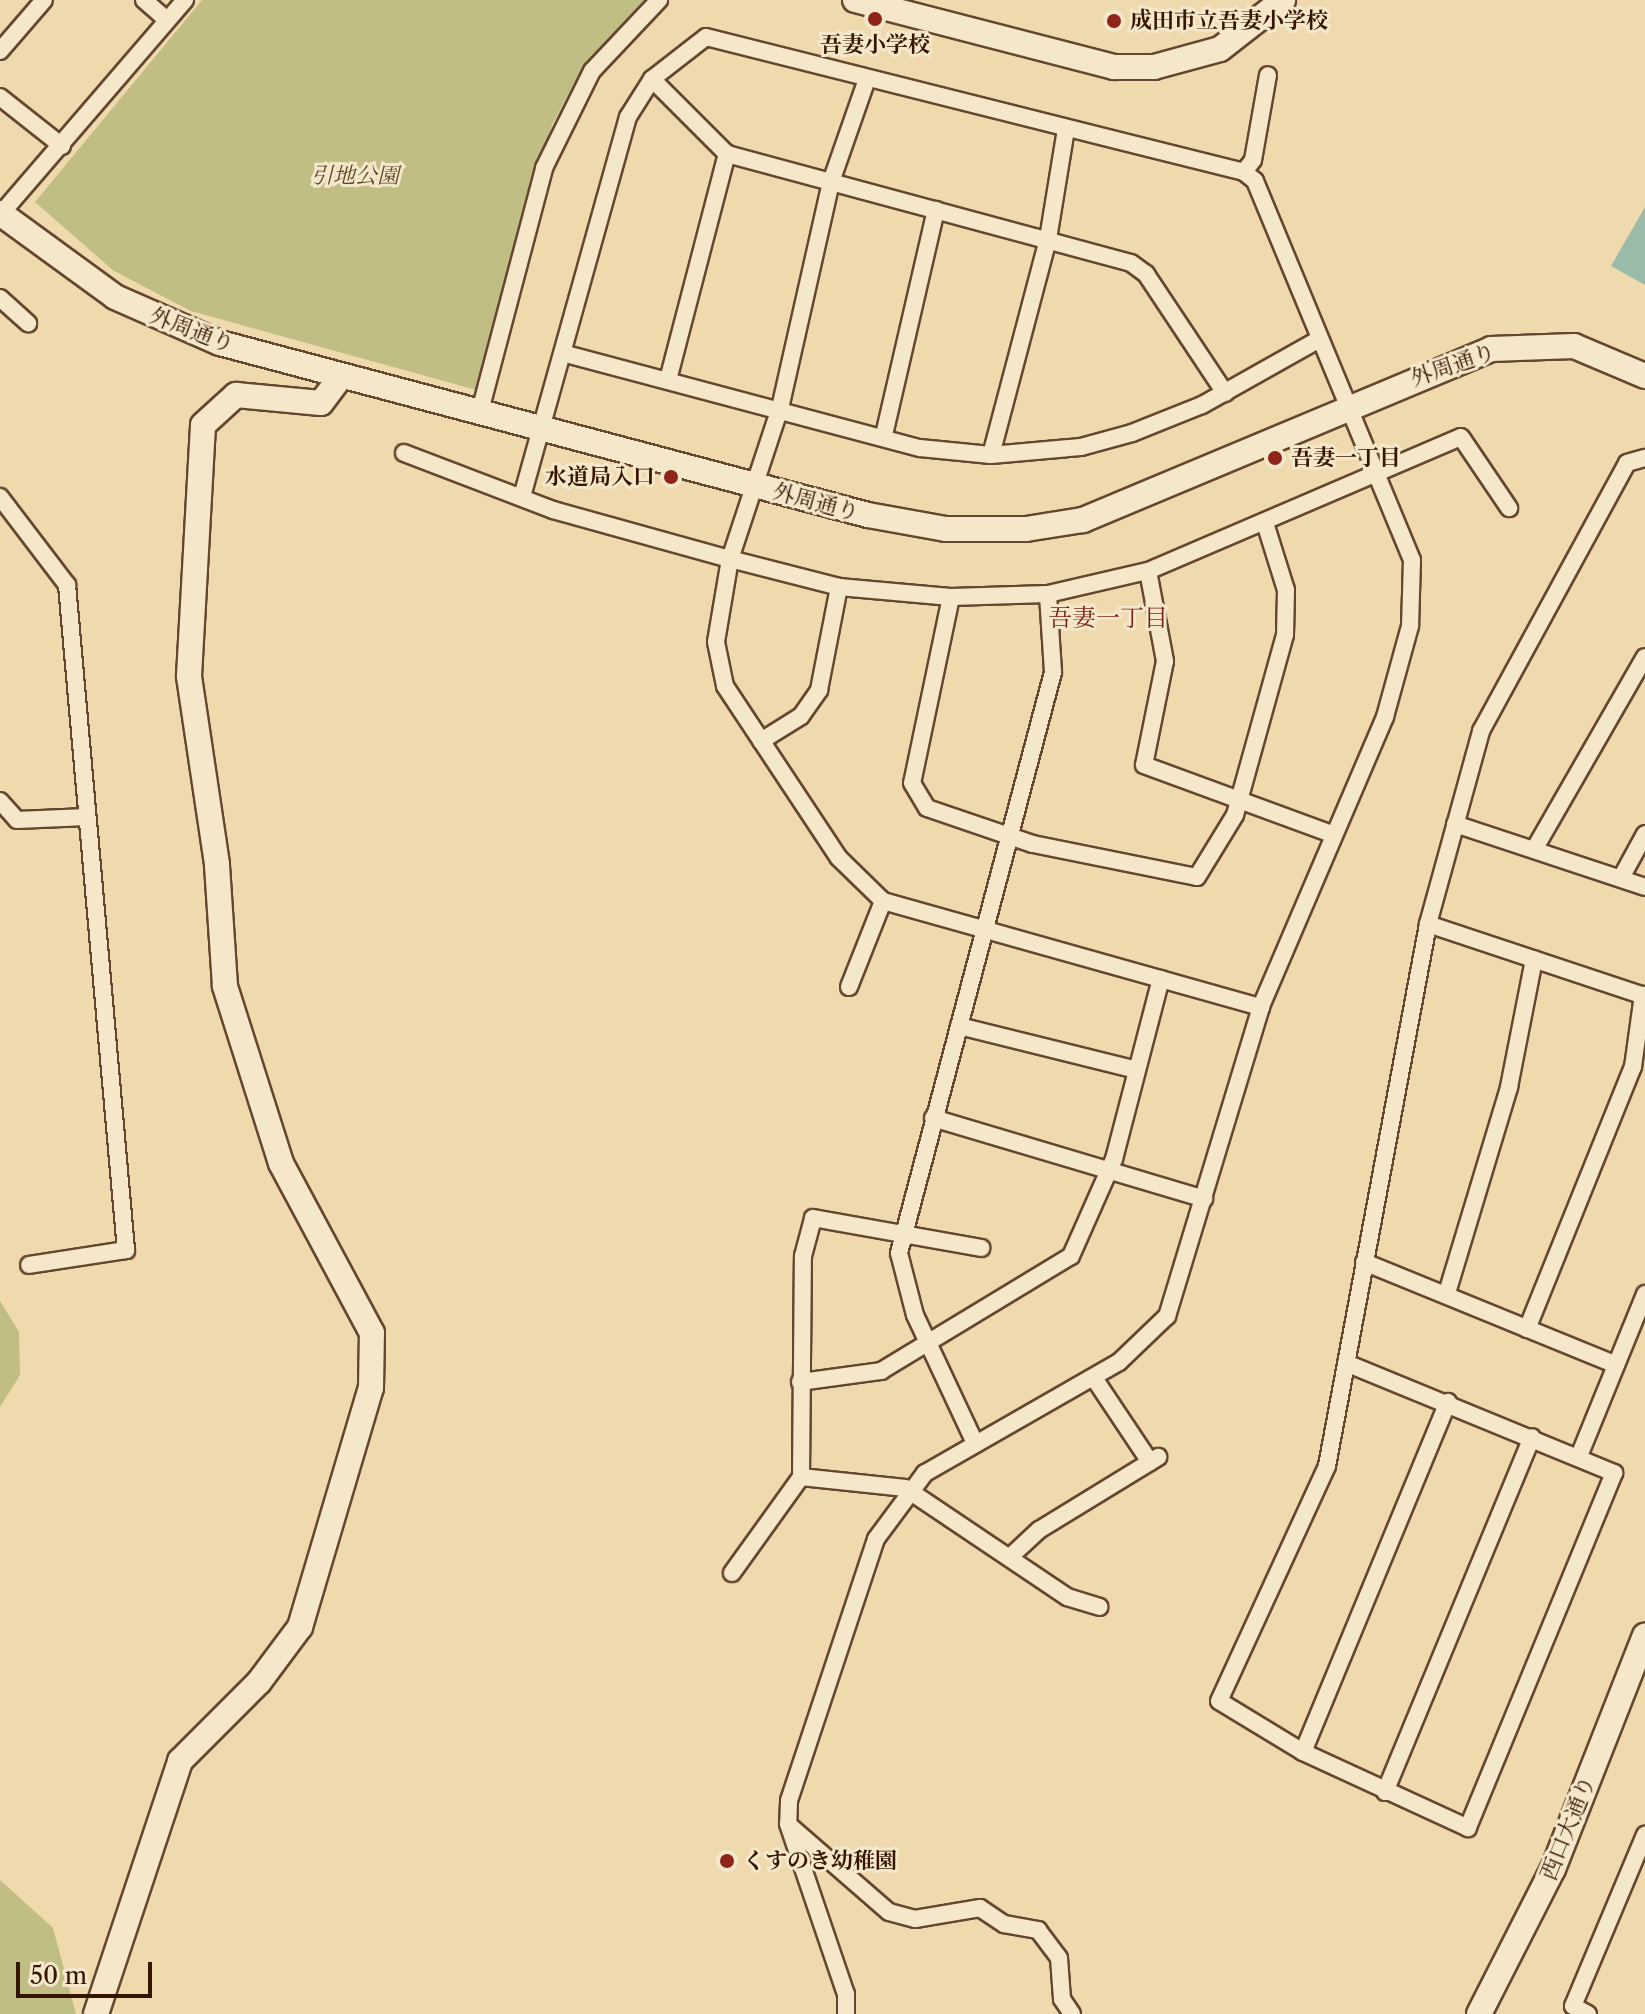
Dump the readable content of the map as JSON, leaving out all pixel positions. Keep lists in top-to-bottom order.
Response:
{
  "streets": {
    "street": ["外周通り", "西口大通り"]
  },
  "districts": ["吾妻一丁目"],
  "parks": ["引地公園"],
  "places": [
    "吾妻小学校",
    "成田市立吾妻小学校",
    "吾妻一丁目",
    "水道局入口",
    "くすのき幼稚園"
  ],
  "scale_bar": "50 m"
}
